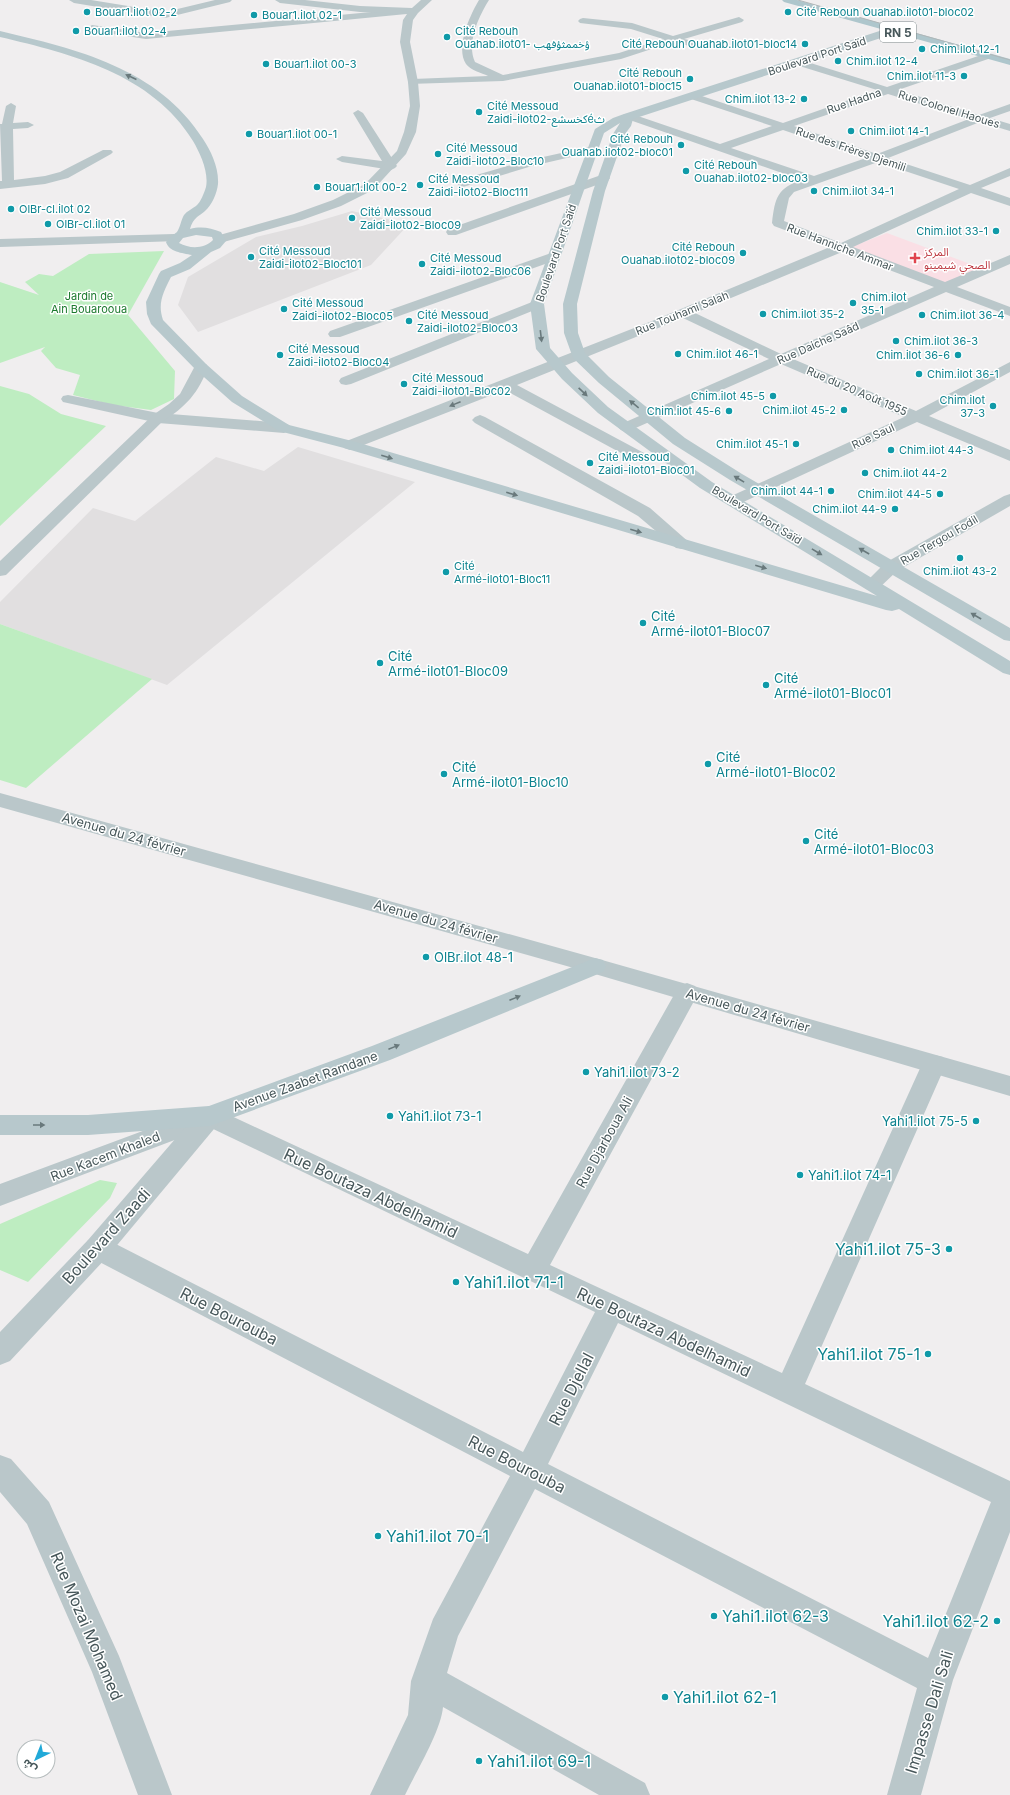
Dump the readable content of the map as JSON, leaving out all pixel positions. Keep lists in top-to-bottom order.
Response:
{
  "streets": {
    "main road": ["RN 5", "Boulevard Port Saïd", "Avenue Zaabet Ramdane"],
    "street": [
      "Rue Hadna",
      "Rue Colonel Haoues",
      "Rue des Frères Djemili",
      "Rue Hanniche Ammar",
      "Rue Touhami Salah",
      "Rue Daiche Saâd",
      "Rue du 20 Août 1955",
      "Rue Saul",
      "Rue Tergou Fodil",
      "Avenue du 24 février",
      "Rue Djarboua Ali",
      "Rue Kacem Khaled",
      "Rue Boutaza Abdelhamid",
      "Boulevard Zaadi",
      "Rue Bourouba",
      "Rue Djellal",
      "Rue Mozai Mohamed",
      "Impasse Dali Sali"
    ]
  },
  "crossings": [
    ["RN 5", "Boulevard Port Saïd"],
    ["RN 5", "Rue Hadna"],
    ["Boulevard Port Saïd", "Rue Colonel Haoues"],
    ["Boulevard Port Saïd", "Rue des Frères Djemili"],
    ["Boulevard Port Saïd", "Rue Touhami Salah"],
    ["Boulevard Port Saïd", "Rue Daiche Saâd"],
    ["Boulevard Port Saïd", "Rue Saul"],
    ["Boulevard Port Saïd", "Rue Tergou Fodil"],
    ["Rue Hadna", "Rue Colonel Haoues"],
    ["Rue Hadna", "Rue des Frères Djemili"],
    ["Rue des Frères Djemili", "Rue Touhami Salah"],
    ["Rue Hanniche Ammar", "Rue Touhami Salah"],
    ["Rue Hanniche Ammar", "Rue Daiche Saâd"],
    ["Rue Touhami Salah", "Rue du 20 Août 1955"],
    ["Rue Daiche Saâd", "Rue du 20 Août 1955"],
    ["Rue du 20 Août 1955", "Rue Saul"],
    ["Avenue du 24 février", "Avenue Zaabet Ramdane"],
    ["Avenue du 24 février", "Rue Djarboua Ali"],
    ["Avenue Zaabet Ramdane", "Rue Kacem Khaled"],
    ["Avenue Zaabet Ramdane", "Rue Boutaza Abdelhamid"],
    ["Avenue Zaabet Ramdane", "Boulevard Zaadi"],
    ["Rue Djarboua Ali", "Rue Boutaza Abdelhamid"],
    ["Rue Kacem Khaled", "Rue Boutaza Abdelhamid"],
    ["Rue Kacem Khaled", "Boulevard Zaadi"],
    ["Rue Boutaza Abdelhamid", "Boulevard Zaadi"],
    ["Rue Boutaza Abdelhamid", "Rue Djellal"],
    ["Rue Boutaza Abdelhamid", "Impasse Dali Sali"],
    ["Boulevard Zaadi", "Rue Bourouba"],
    ["Rue Bourouba", "Rue Djellal"],
    ["Rue Bourouba", "Impasse Dali Sali"]
  ],
  "one_way": ["Avenue Zaabet Ramdane"],
  "parks": ["Jardin de Ain Bouarooua"],
  "places": {
    "other": [
      "Bouar1.ilot 02-2",
      "Cité Rebouh Ouahab.ilot01-bloc02",
      "Bouar1.ilot 02-1",
      "Bouar1.ilot 02-4",
      "Cité Rebouh Ouahab.ilot01- ؤخممثؤفهب",
      "Cité Rebouh Ouahab.ilot01-bloc14",
      "Chim.ilot 12-1",
      "Chim.ilot 12-4",
      "Bouar1.ilot 00-3",
      "Chim.ilot 11-3",
      "Cité Rebouh Ouahab.ilot01-bloc15",
      "Chim.ilot 13-2",
      "Cité Messoud Zaidi-ilot02-كخسشعéث",
      "Chim.ilot 14-1",
      "Bouar1.ilot 00-1",
      "Cité Rebouh Ouahab.ilot02-bloc01",
      "Cité Messoud Zaidi-ilot02-Bloc10",
      "Cité Rebouh Ouahab.ilot02-bloc03",
      "Cité Messoud Zaidi-ilot02-Bloc111",
      "Bouar1.ilot 00-2",
      "Chim.ilot 34-1",
      "OlBr-cl.ilot 02",
      "Cité Messoud Zaidi-ilot02-Bloc09",
      "OlBr-cl.ilot 01",
      "Chim.ilot 33-1",
      "Cité Rebouh Ouahab.ilot02-bloc09",
      "Cité Messoud Zaidi-ilot02-Bloc101",
      "Cité Messoud Zaidi-ilot02-Bloc06",
      "Chim.ilot 35-1",
      "Cité Messoud Zaidi-ilot02-Bloc05",
      "Chim.ilot 35-2",
      "Chim.ilot 36-4",
      "Cité Messoud Zaidi-ilot02-Bloc03",
      "Chim.ilot 36-3",
      "Chim.ilot 46-1",
      "Cité Messoud Zaidi-ilot02-Bloc04",
      "Chim.ilot 36-6",
      "Chim.ilot 36-1",
      "Cité Messoud Zaidi-ilot01-Bloc02",
      "Chim.ilot 45-5",
      "Chim.ilot 37-3",
      "Chim.ilot 45-2",
      "Chim.ilot 45-6",
      "Chim.ilot 45-1",
      "Chim.ilot 44-3",
      "Cité Messoud Zaidi-ilot01-Bloc01",
      "Chim.ilot 44-2",
      "Chim.ilot 44-1",
      "Chim.ilot 44-5",
      "Chim.ilot 44-9",
      "Chim.ilot 43-2",
      "Cité Armé-ilot01-Bloc11",
      "Cité Armé-ilot01-Bloc07",
      "Cité Armé-ilot01-Bloc09",
      "Cité Armé-ilot01-Bloc01",
      "Cité Armé-ilot01-Bloc02",
      "Cité Armé-ilot01-Bloc10",
      "Cité Armé-ilot01-Bloc03",
      "OlBr.ilot 48-1",
      "Yahi1.ilot 73-2",
      "Yahi1.ilot 73-1",
      "Yahi1.ilot 75-5",
      "Yahi1.ilot 74-1",
      "Yahi1.ilot 75-3",
      "Yahi1.ilot 71-1",
      "Yahi1.ilot 75-1",
      "Yahi1.ilot 70-1",
      "Yahi1.ilot 62-3",
      "Yahi1.ilot 62-2",
      "Yahi1.ilot 62-1",
      "Yahi1.ilot 69-1"
    ],
    "health": ["المركز الصحي شيمينو"]
  },
  "north": "bottom left"
}
